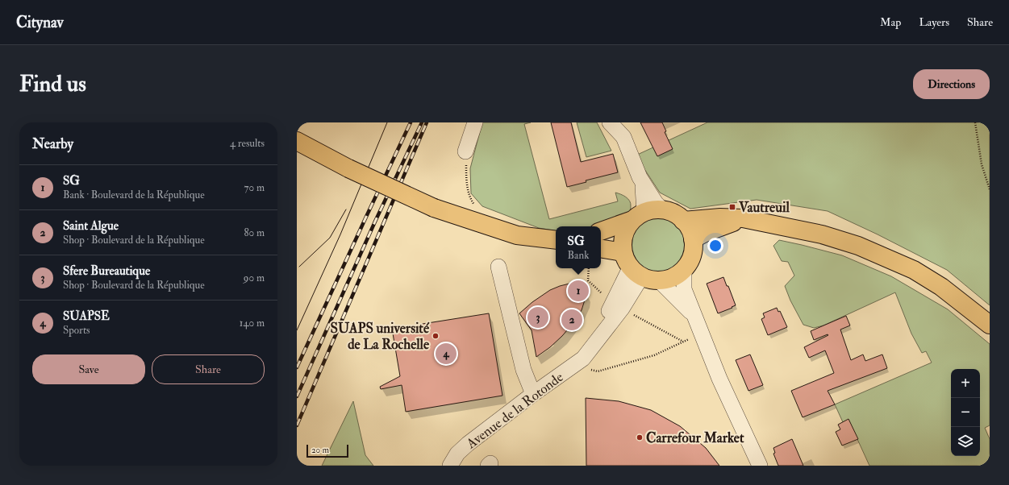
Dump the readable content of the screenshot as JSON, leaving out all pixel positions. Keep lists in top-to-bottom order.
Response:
{
  "streets": {
    "street": ["Avenue de la Rotonde"]
  },
  "places": {
    "transit": ["Vautreuil"],
    "other": ["SUAPS université de La Rochelle", "Carrefour Market"]
  },
  "scale_bar": "20 m",
  "page": {
    "header": "Citynav",
    "nav": ["Map", "Layers", "Share"],
    "buttons": [
      "Directions",
      ["Save", "Share"]
    ],
    "title": "Find us",
    "heading": ["Nearby", "4 results"],
    "list": [
      {
        "mark": "1",
        "name": "SG",
        "note": "Bank · Boulevard de la République",
        "value": "70 m"
      },
      {
        "mark": "2",
        "name": "Saint Algue",
        "note": "Shop · Boulevard de la République",
        "value": "80 m"
      },
      {
        "mark": "3",
        "name": "Sfere Bureautique",
        "note": "Shop · Boulevard de la République",
        "value": "90 m"
      },
      {
        "mark": "4",
        "name": "SUAPSE",
        "note": "Sports",
        "value": "140 m"
      }
    ],
    "popup": ["SG", "Bank"],
    "pins": [
      "1",
      "3",
      "2",
      "4"
    ],
    "map_buttons": ["+", "−"],
    "scale": "20 m"
  }
}
